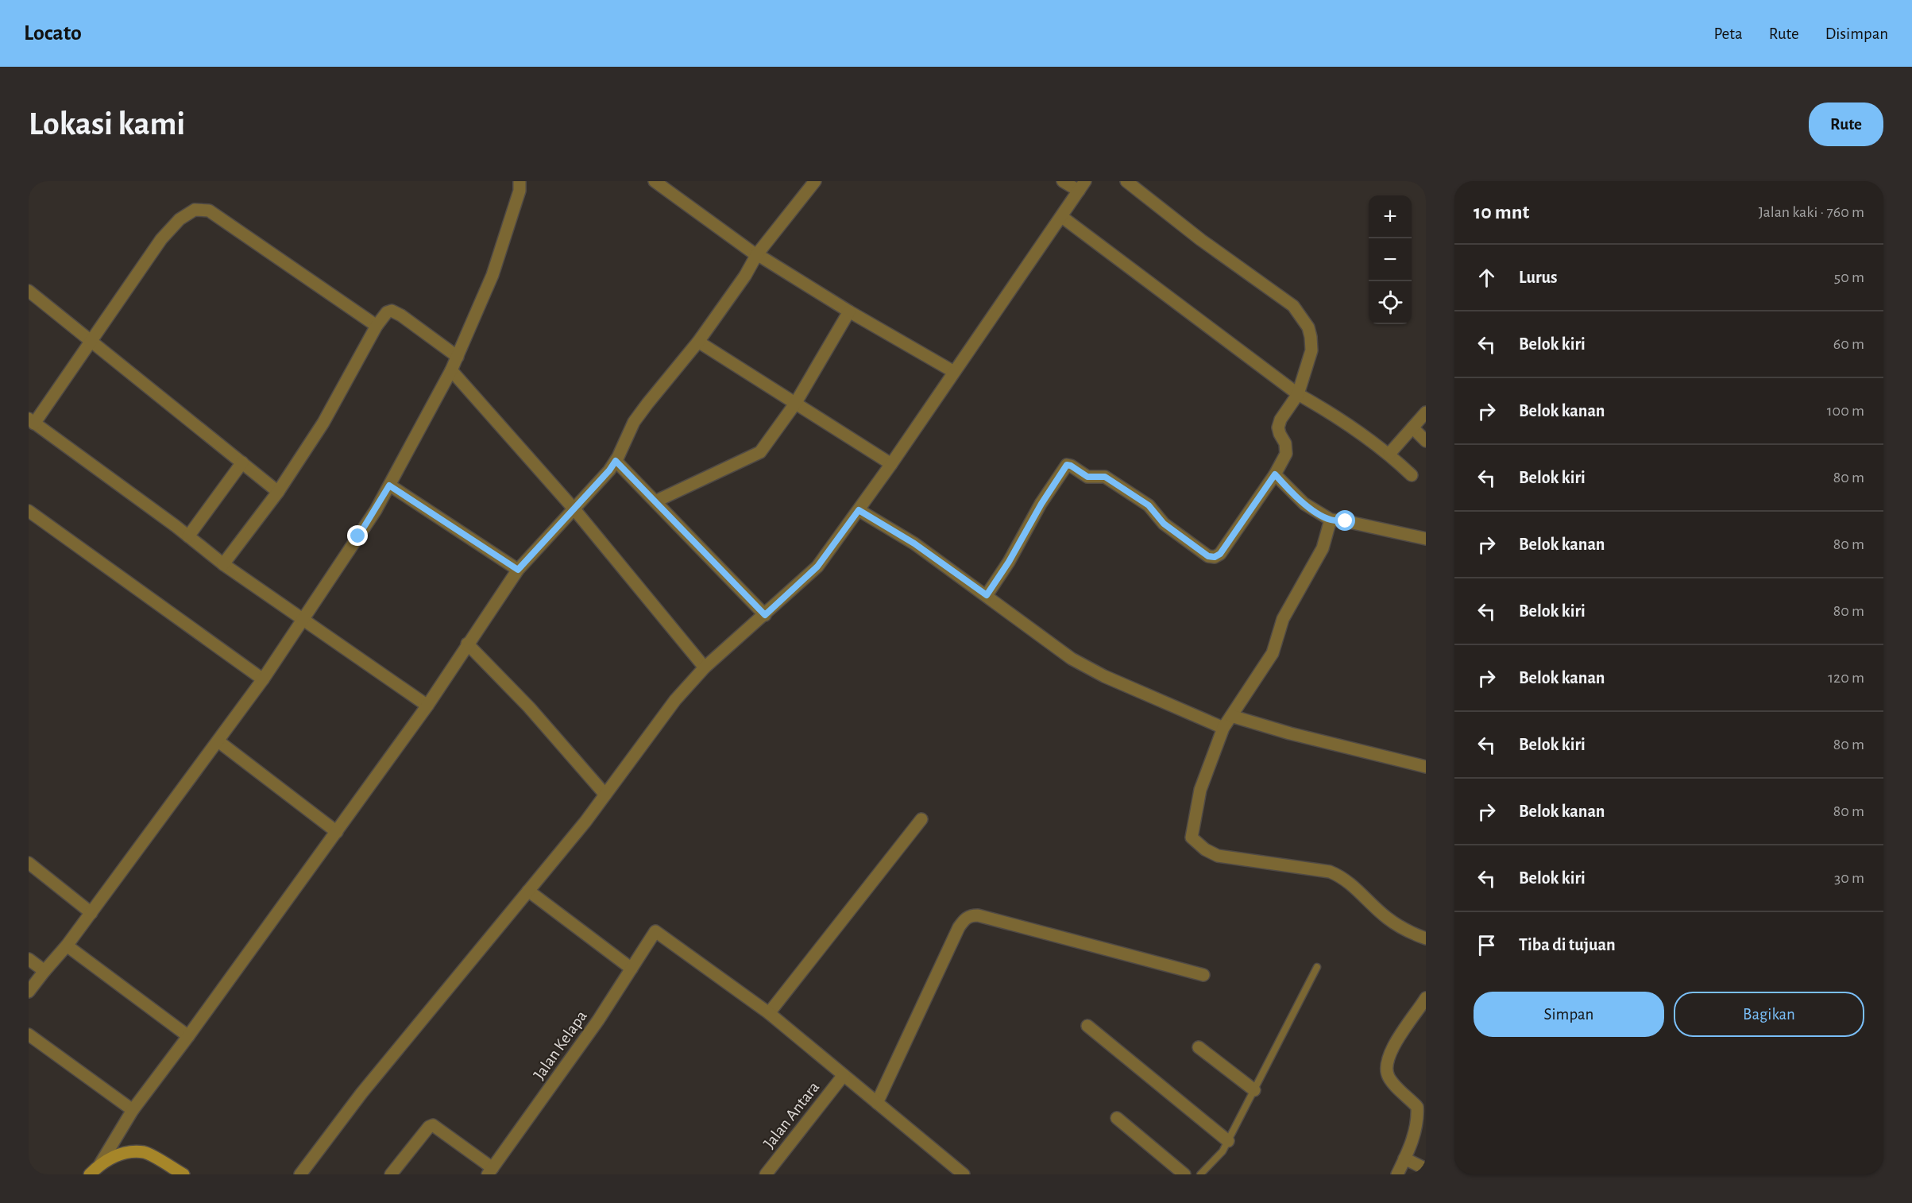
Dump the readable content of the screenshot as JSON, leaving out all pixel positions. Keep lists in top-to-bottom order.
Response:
{
  "streets": {
    "street": ["Jalan Kelapa", "Jalan Antara"]
  },
  "page": {
    "header": "Locato",
    "nav": ["Peta", "Rute", "Disimpan"],
    "buttons": [
      "Rute",
      ["Simpan", "Bagikan"]
    ],
    "title": "Lokasi kami",
    "heading": ["10 mnt", "Jalan kaki · 760 m"],
    "map_buttons": ["+", "−"],
    "list": [
      ["Lurus", "50 m"],
      ["Belok kiri", "60 m"],
      ["Belok kanan", "100 m"],
      ["Belok kiri", "80 m"],
      ["Belok kanan", "80 m"],
      ["Belok kiri", "80 m"],
      ["Belok kanan", "120 m"],
      ["Belok kiri", "80 m"],
      ["Belok kanan", "80 m"],
      ["Belok kiri", "30 m"],
      "Tiba di tujuan"
    ]
  }
}
